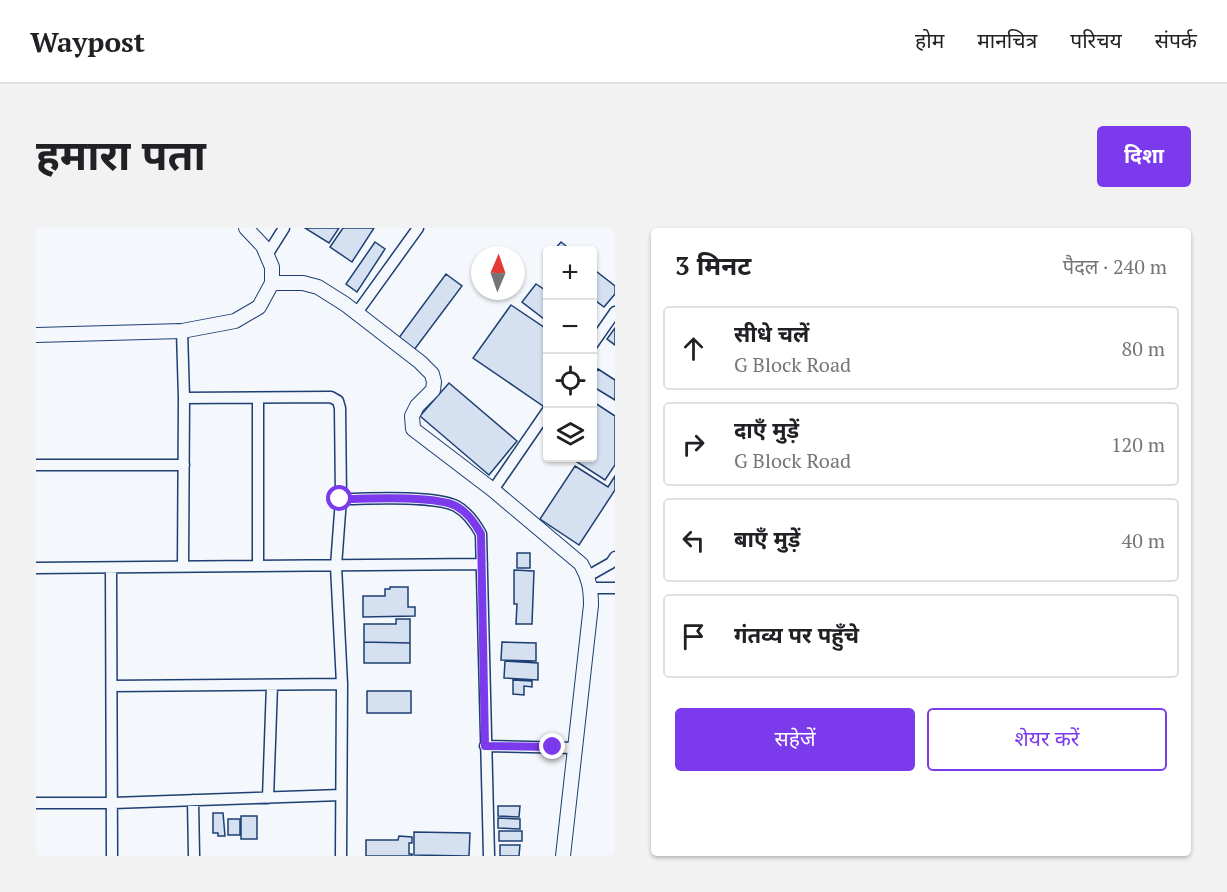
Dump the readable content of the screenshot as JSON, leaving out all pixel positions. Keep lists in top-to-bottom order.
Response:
{
  "north": "top",
  "page": {
    "header": "Waypost",
    "nav": [
      "होम",
      "मानचित्र",
      "परिचय",
      "संपर्क"
    ],
    "title": "हमारा पता",
    "buttons": [
      "दिशा",
      ["सहेजें", "शेयर करें"]
    ],
    "heading": ["3 मिनट", "पैदल · 240 m"],
    "map_buttons": ["+", "−"],
    "list": [
      ["सीधे चलें", "G Block Road", "80 m"],
      ["दाएँ मुड़ें", "G Block Road", "120 m"],
      ["बाएँ मुड़ें", "40 m"],
      "गंतव्य पर पहुँचे"
    ]
  }
}
